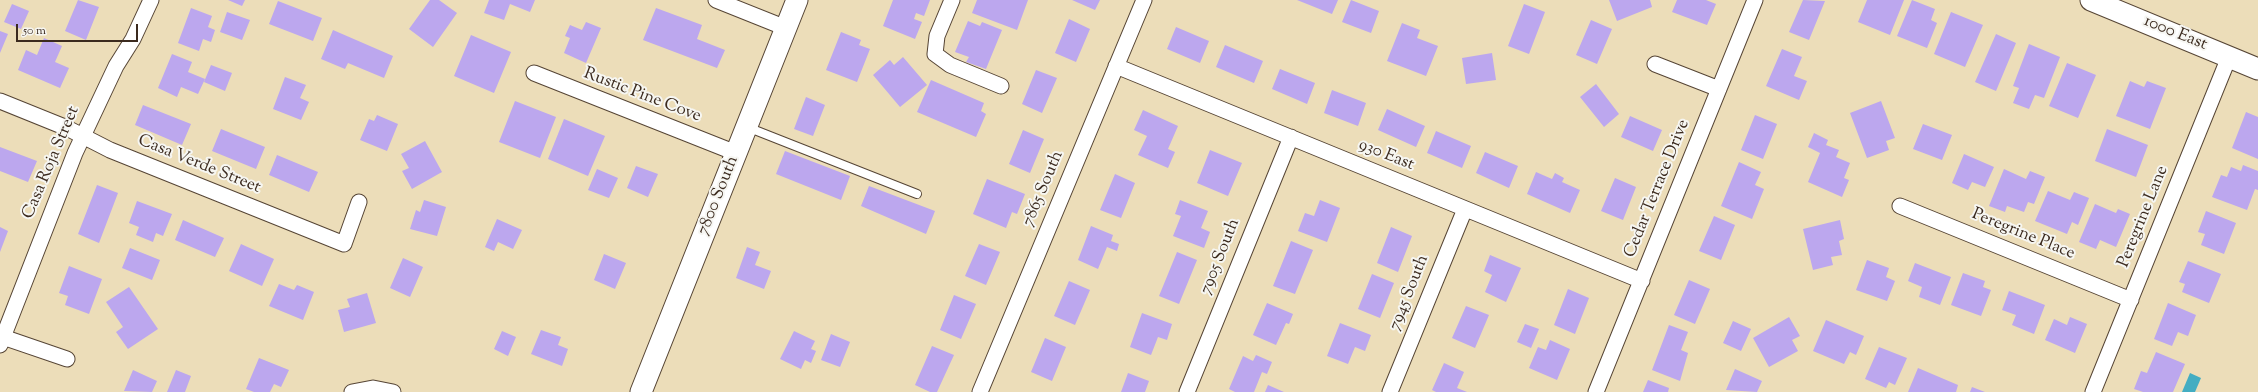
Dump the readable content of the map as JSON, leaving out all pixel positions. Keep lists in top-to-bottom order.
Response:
{
  "streets": {
    "main road": ["1000 East", "7800 South"],
    "street": [
      "Rustic Pine Cove",
      "930 East",
      "Casa Roja Street",
      "Casa Verde Street",
      "7865 South",
      "Cedar Terrace Drive",
      "Peregrine Lane",
      "Peregrine Place",
      "7905 South",
      "7945 South"
    ]
  },
  "crossings": [
    ["1000 East", "Peregrine Lane"],
    ["Rustic Pine Cove", "7800 South"],
    ["930 East", "7865 South"],
    ["930 East", "Cedar Terrace Drive"],
    ["930 East", "7905 South"],
    ["930 East", "7945 South"],
    ["Casa Roja Street", "Casa Verde Street"],
    ["Peregrine Lane", "Peregrine Place"]
  ],
  "scale_bar": "50 m"
}
